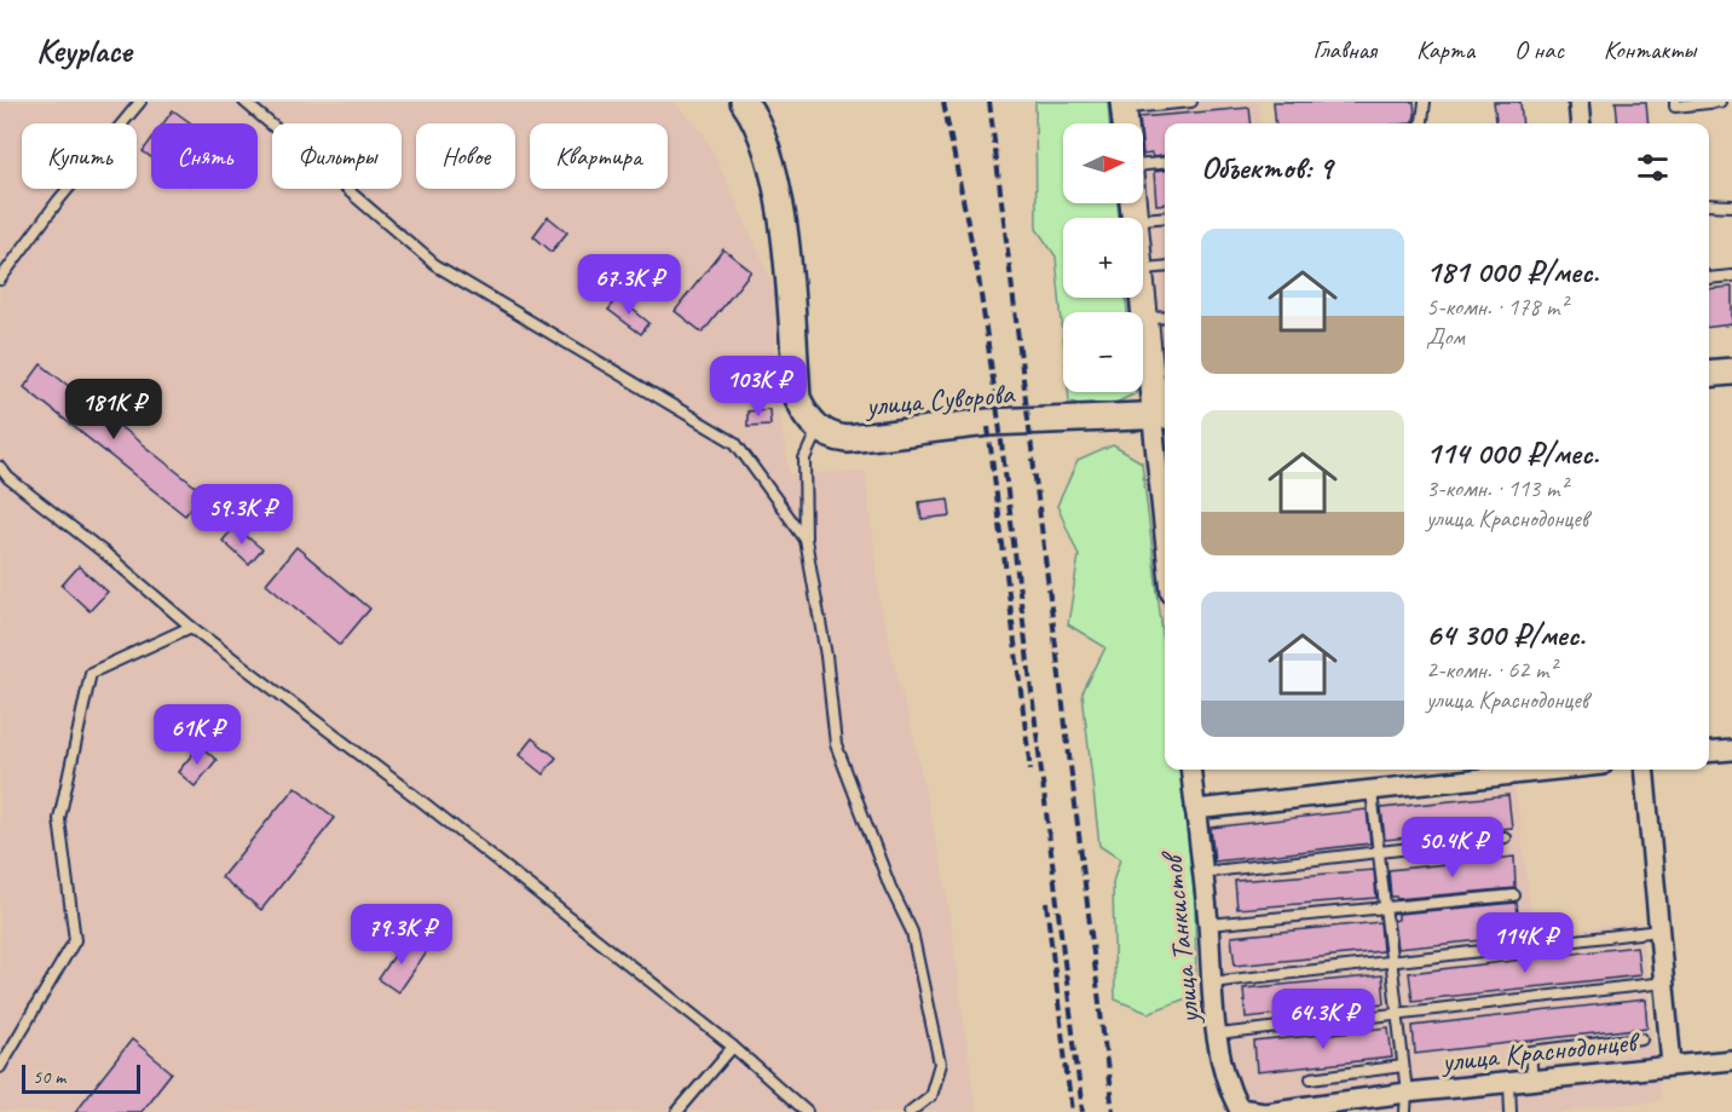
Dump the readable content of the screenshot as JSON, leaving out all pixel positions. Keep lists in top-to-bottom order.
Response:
{
  "streets": {
    "street": ["улица Суворова", "улица Танкистов", "улица Краснодонцев"]
  },
  "crossings": [
    ["улица Танкистов", "улица Краснодонцев"]
  ],
  "scale_bar": "50 m",
  "north": "right",
  "page": {
    "header": "Keyplace",
    "nav": [
      "Главная",
      "Карта",
      "О нас",
      "Контакты"
    ],
    "map_buttons": ["+", "−"],
    "chip": [
      "Купить",
      "Снять",
      "Фильтры",
      "Новое",
      "Квартира"
    ],
    "heading": "Объектов: 9",
    "list": [
      {
        "name": "181 000 ₽/мес.",
        "note": "5-комн. · 178 m² · Дом"
      },
      {
        "name": "114 000 ₽/мес.",
        "note": "3-комн. · 113 m² · улица Краснодонцев"
      },
      {
        "name": "64 300 ₽/мес.",
        "note": "2-комн. · 62 m² · улица Краснодонцев"
      }
    ],
    "price": [
      "67.3K ₽",
      "103K ₽",
      "181K ₽",
      "59.3K ₽",
      "61K ₽",
      "50.4K ₽",
      "79.3K ₽",
      "114K ₽",
      "64.3K ₽"
    ],
    "scale": "50 m"
  }
}
